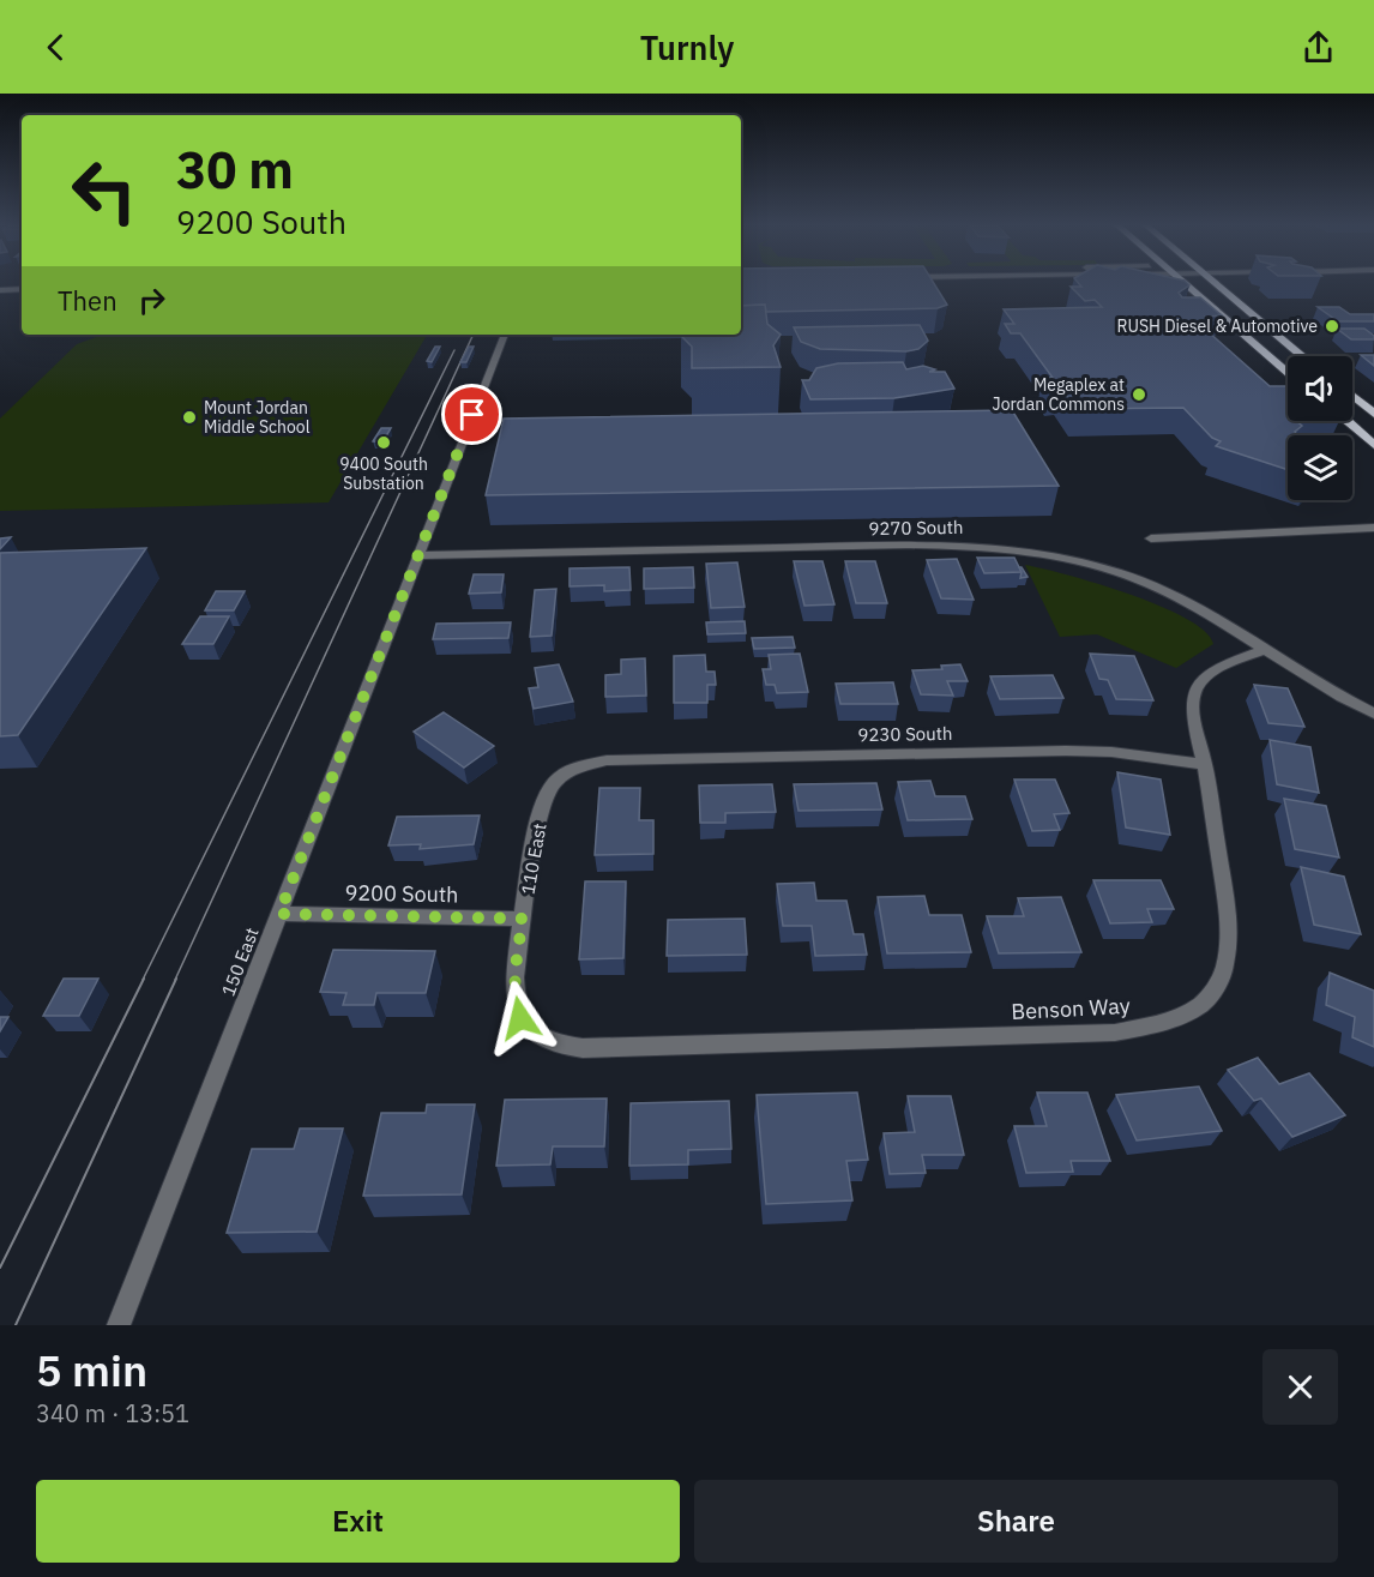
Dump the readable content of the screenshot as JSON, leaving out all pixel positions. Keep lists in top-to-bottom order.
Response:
{
  "streets": {
    "street": [
      "9270 South",
      "9230 South",
      "110 East",
      "9200 South",
      "150 East",
      "Benson Way"
    ]
  },
  "crossings": [
    ["9270 South", "150 East"],
    ["9270 South", "Benson Way"],
    ["9230 South", "110 East"],
    ["9230 South", "Benson Way"],
    ["110 East", "9200 South"],
    ["110 East", "Benson Way"],
    ["9200 South", "150 East"]
  ],
  "places": [
    "RUSH Diesel & Automotive",
    "Megaplex at Jordan Commons",
    "Mount Jordan Middle School",
    "9400 South Substation"
  ],
  "page": {
    "header": "Turnly",
    "turn": ["30 m", "9200 South"],
    "then": "Then",
    "heading": ["5 min", "340 m · 13:51"],
    "buttons": ["Exit", "Share"]
  }
}
